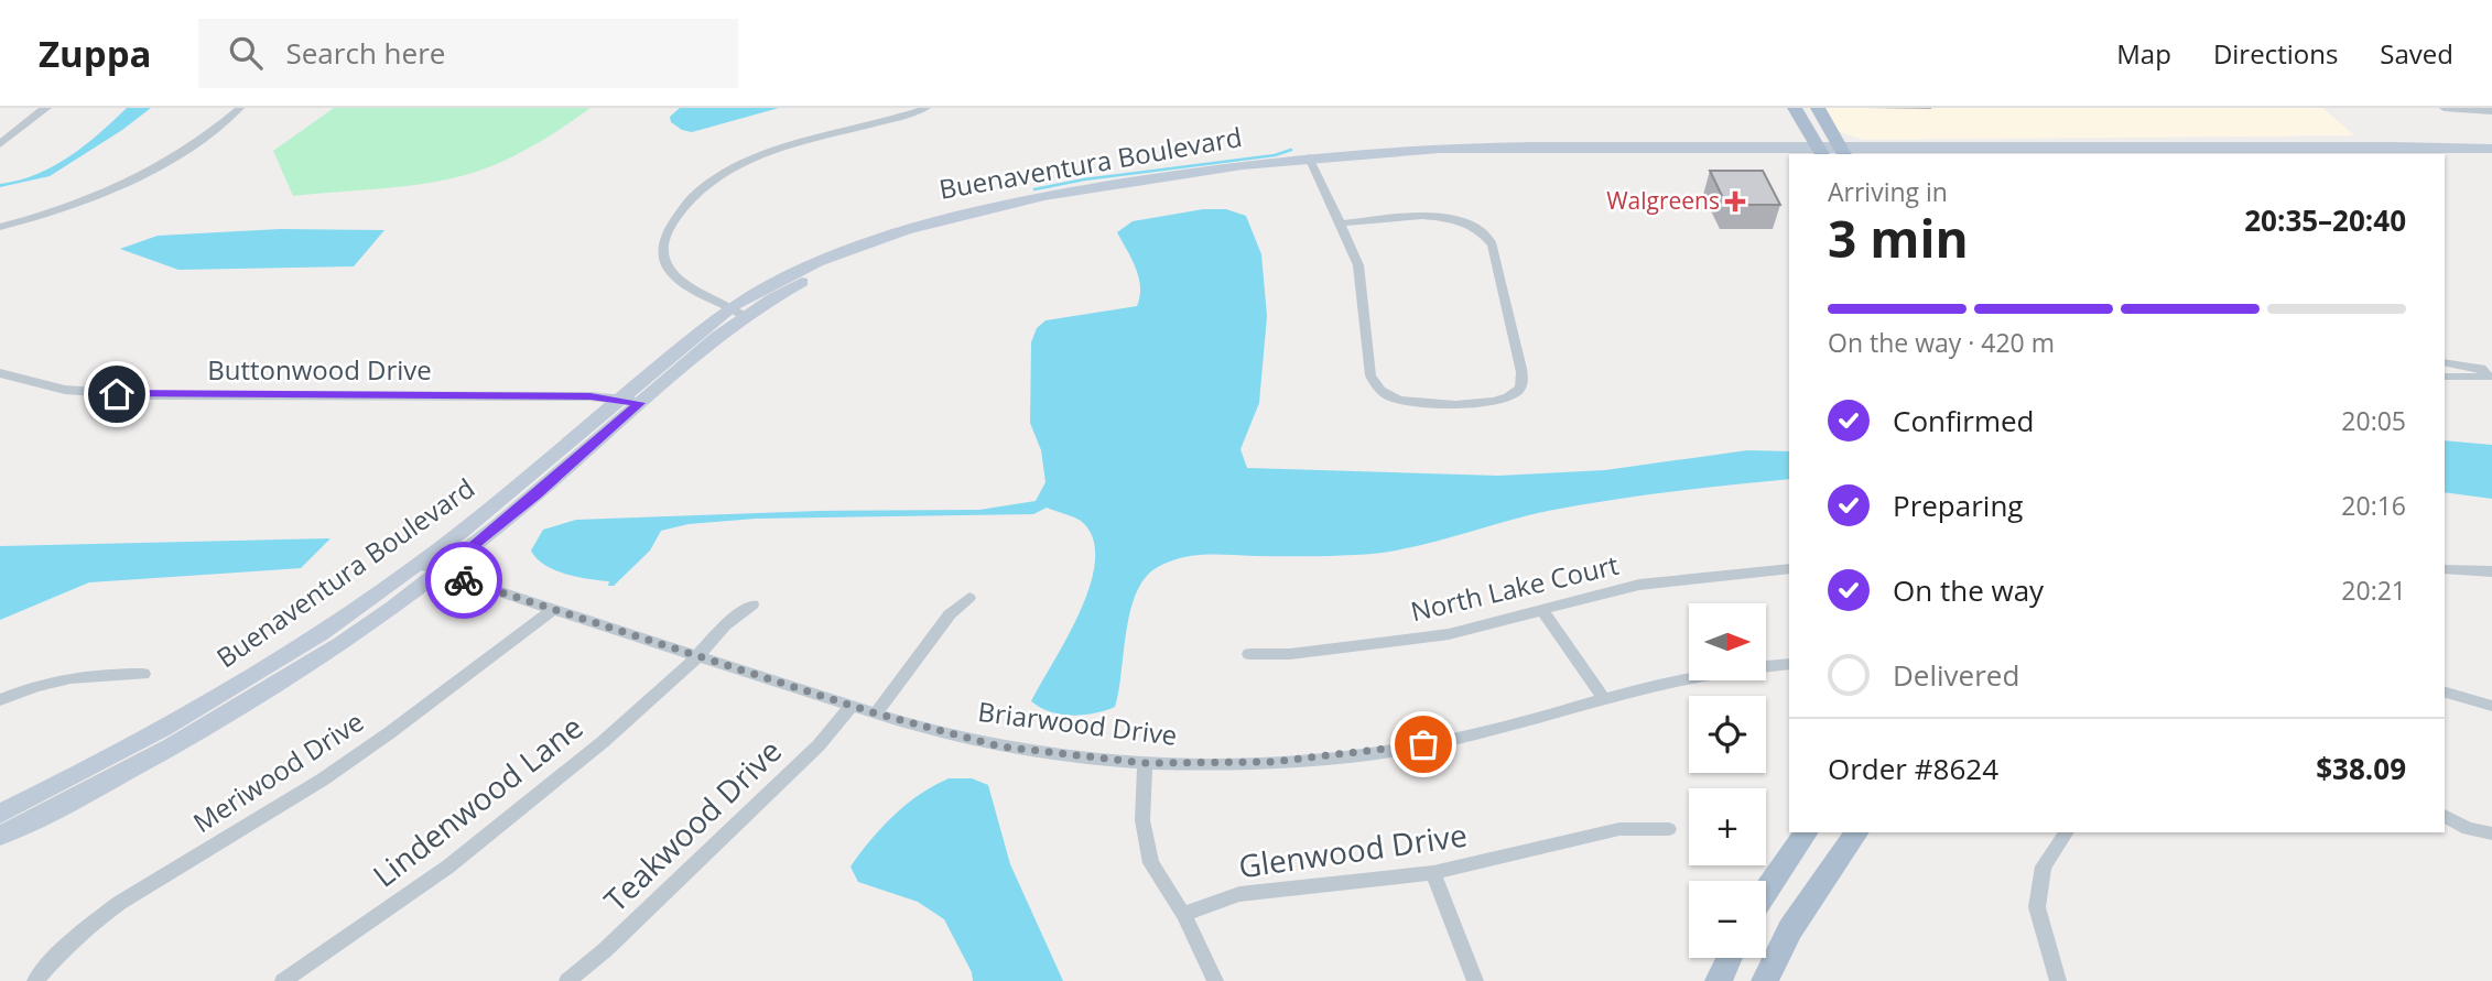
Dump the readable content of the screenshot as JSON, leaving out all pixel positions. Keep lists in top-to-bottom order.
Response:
{
  "streets": {
    "main road": ["Buenaventura Boulevard"],
    "street": [
      "Buttonwood Drive",
      "North Lake Court",
      "Briarwood Drive",
      "Meriwood Drive",
      "Lindenwood Lane",
      "Teakwood Drive",
      "Glenwood Drive"
    ]
  },
  "crossings": [
    ["Buenaventura Boulevard", "Buttonwood Drive"],
    ["Buenaventura Boulevard", "Briarwood Drive"],
    ["Briarwood Drive", "Meriwood Drive"],
    ["Briarwood Drive", "Lindenwood Lane"],
    ["Briarwood Drive", "Teakwood Drive"]
  ],
  "places": {
    "health": ["Walgreens"]
  },
  "north": "right",
  "page": {
    "header": "Zuppa",
    "search": "Search here",
    "nav": ["Map", "Directions", "Saved"],
    "heading": ["3 min", "Arriving in", "20:35–20:40"],
    "panel": ["Order #8624", "$38.09"],
    "bar": "On the way · 420 m",
    "list": [
      ["Confirmed", "20:05"],
      ["Preparing", "20:16"],
      ["On the way", "20:21"],
      "Delivered"
    ],
    "map_buttons": ["+", "−"]
  }
}
